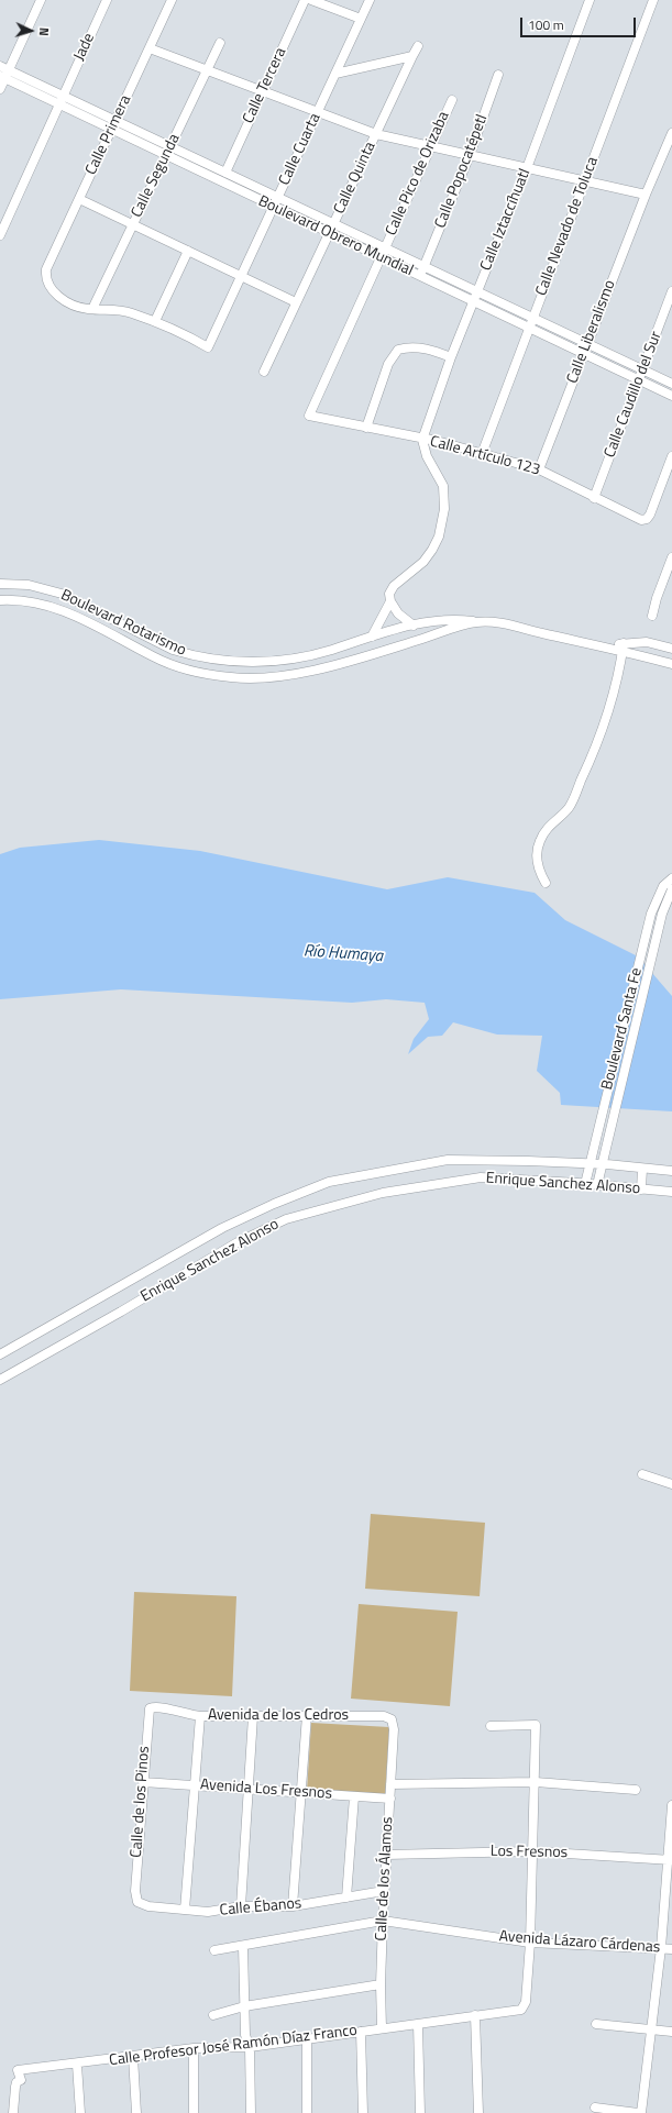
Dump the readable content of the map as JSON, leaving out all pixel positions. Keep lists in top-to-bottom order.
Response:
{
  "streets": {
    "street": [
      "Jade",
      "Calle Tercera",
      "Calle Primera",
      "Calle Cuarta",
      "Calle Popocatépetl",
      "Calle Pico de Orizaba",
      "Calle Segunda",
      "Calle Quinta",
      "Calle Iztaccíhuatl",
      "Calle Nevado de Toluca",
      "Boulevard Obrero Mundial",
      "Calle Liberalismo",
      "Calle Caudillo del Sur",
      "Calle Artículo 123",
      "Boulevard Rotarismo",
      "Boulevard Santa Fe",
      "Enrique Sanchez Alonso",
      "Avenida de los Cedros",
      "Avenida Los Fresnos",
      "Calle de los Pinos",
      "Los Fresnos",
      "Calle de los Álamos",
      "Calle Ébanos",
      "Avenida Lázaro Cárdenas",
      "Calle Profesor José Ramón Díaz Franco"
    ]
  },
  "crossings": [
    ["Jade", "Boulevard Obrero Mundial"],
    ["Calle Tercera", "Boulevard Obrero Mundial"],
    ["Calle Primera", "Calle Segunda"],
    ["Calle Primera", "Boulevard Obrero Mundial"],
    ["Calle Cuarta", "Boulevard Obrero Mundial"],
    ["Calle Popocatépetl", "Boulevard Obrero Mundial"],
    ["Calle Pico de Orizaba", "Boulevard Obrero Mundial"],
    ["Calle Pico de Orizaba", "Calle Artículo 123"],
    ["Calle Segunda", "Boulevard Obrero Mundial"],
    ["Calle Quinta", "Boulevard Obrero Mundial"],
    ["Calle Iztaccíhuatl", "Boulevard Obrero Mundial"],
    ["Calle Iztaccíhuatl", "Calle Artículo 123"],
    ["Calle Nevado de Toluca", "Boulevard Obrero Mundial"],
    ["Calle Nevado de Toluca", "Calle Artículo 123"],
    ["Boulevard Obrero Mundial", "Calle Liberalismo"],
    ["Boulevard Obrero Mundial", "Calle Caudillo del Sur"],
    ["Calle Liberalismo", "Calle Artículo 123"],
    ["Calle Caudillo del Sur", "Calle Artículo 123"],
    ["Boulevard Santa Fe", "Enrique Sanchez Alonso"],
    ["Avenida de los Cedros", "Calle de los Pinos"],
    ["Avenida de los Cedros", "Calle de los Álamos"],
    ["Avenida Los Fresnos", "Calle de los Pinos"],
    ["Avenida Los Fresnos", "Calle de los Álamos"],
    ["Calle de los Pinos", "Calle Ébanos"],
    ["Los Fresnos", "Calle de los Álamos"],
    ["Calle de los Álamos", "Calle Ébanos"],
    ["Calle de los Álamos", "Avenida Lázaro Cárdenas"],
    ["Calle de los Álamos", "Calle Profesor José Ramón Díaz Franco"],
    ["Avenida Lázaro Cárdenas", "Calle Profesor José Ramón Díaz Franco"]
  ],
  "water": ["Río Humaya"],
  "scale_bar": "100 m",
  "north": "right"
}
